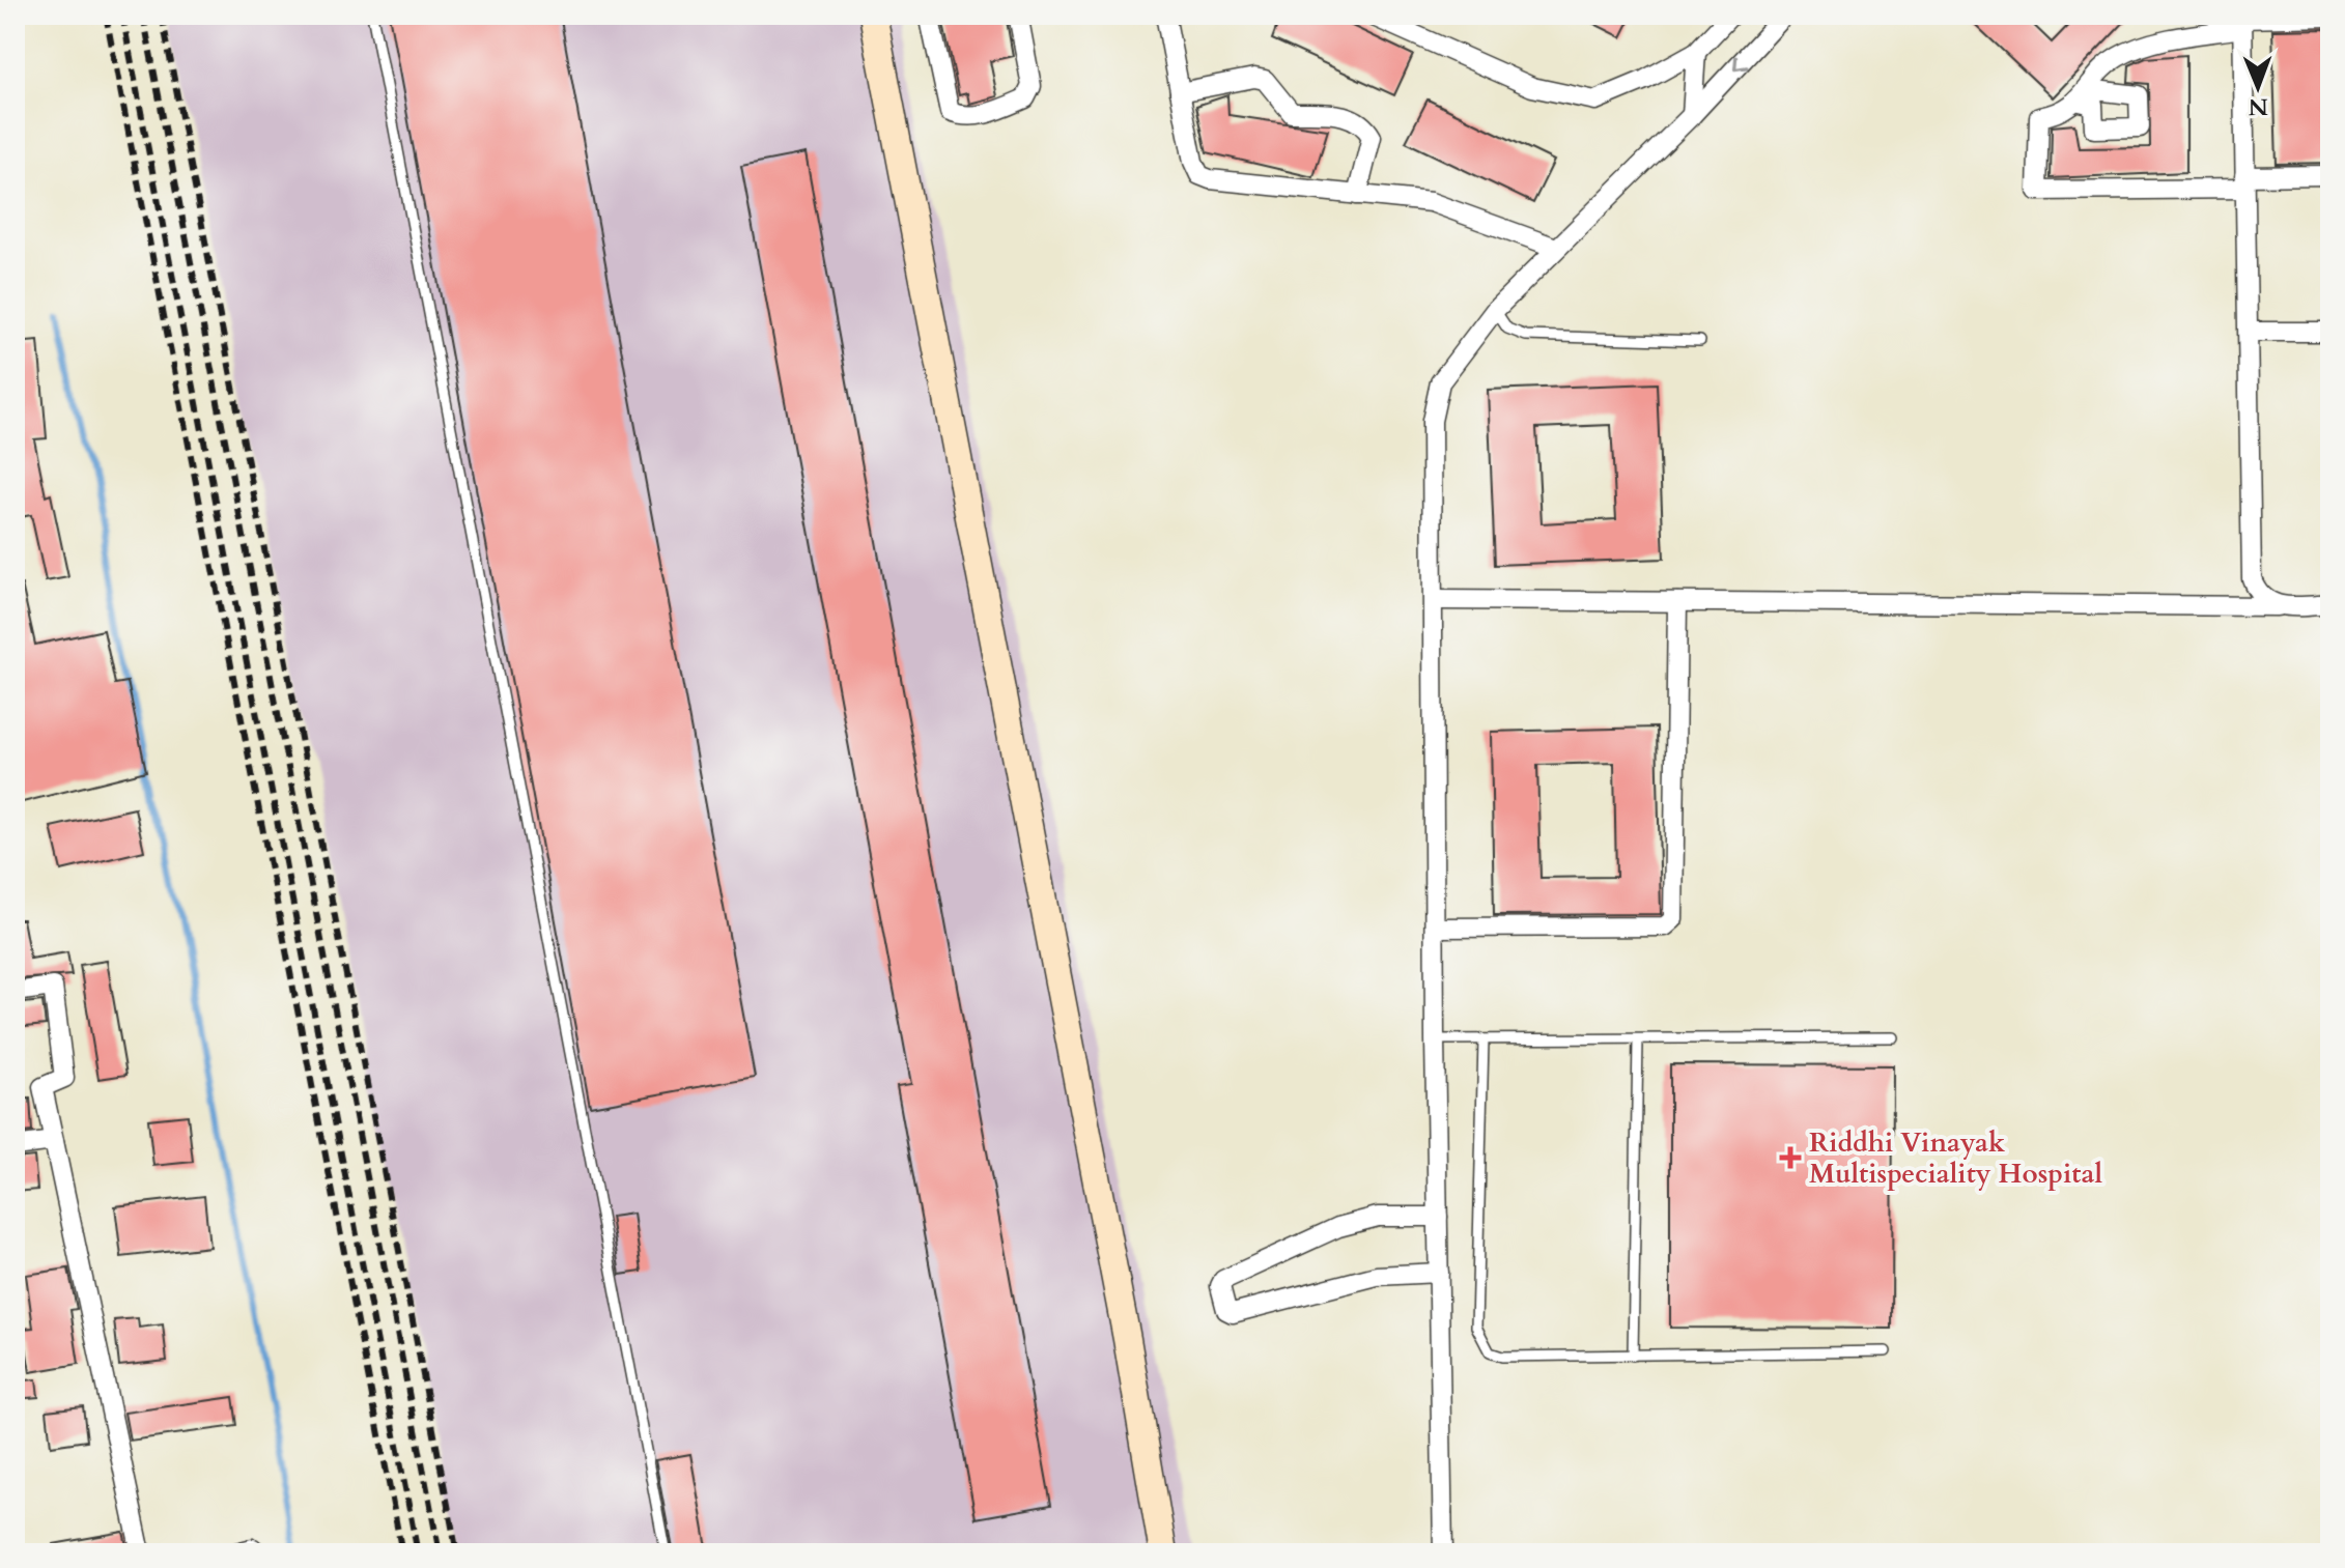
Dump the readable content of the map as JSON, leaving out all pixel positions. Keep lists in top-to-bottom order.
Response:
{
  "places": {
    "health": ["Riddhi Vinayak Multispeciality Hospital"]
  },
  "north": "bottom"
}
